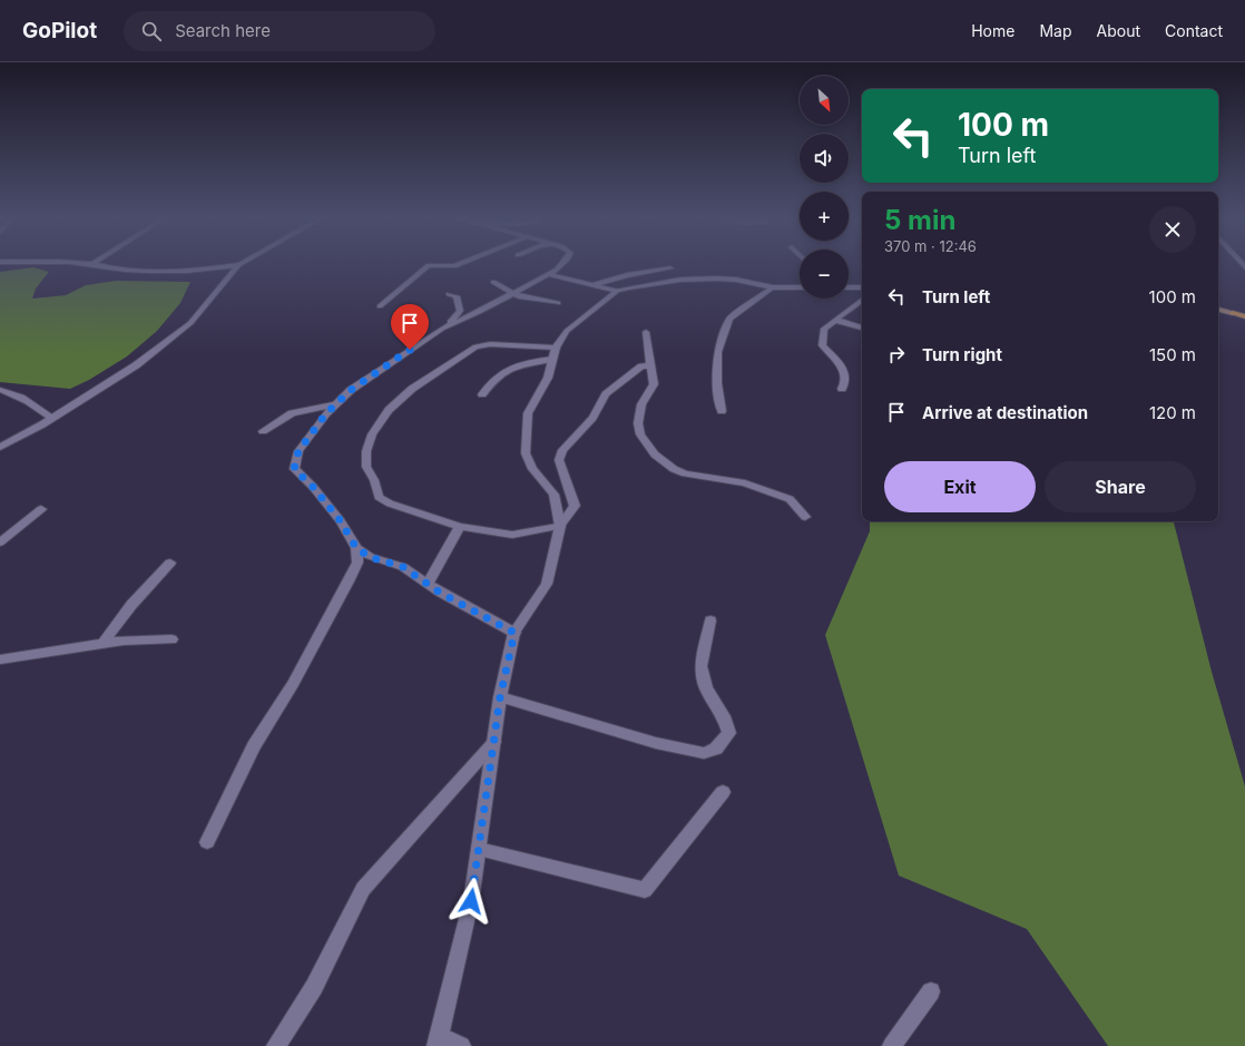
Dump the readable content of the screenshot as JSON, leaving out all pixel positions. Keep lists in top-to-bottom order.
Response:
{
  "north": "bottom right",
  "page": {
    "header": "GoPilot",
    "search": "Search here",
    "nav": [
      "Home",
      "Map",
      "About",
      "Contact"
    ],
    "map_buttons": ["+", "−"],
    "turn": ["100 m", "Turn left"],
    "heading": ["5 min", "370 m · 12:46"],
    "list": [
      {
        "name": "Turn left",
        "value": "100 m"
      },
      {
        "name": "Turn right",
        "value": "150 m"
      },
      {
        "name": "Arrive at destination",
        "value": "120 m"
      }
    ],
    "buttons": ["Exit", "Share"]
  }
}
